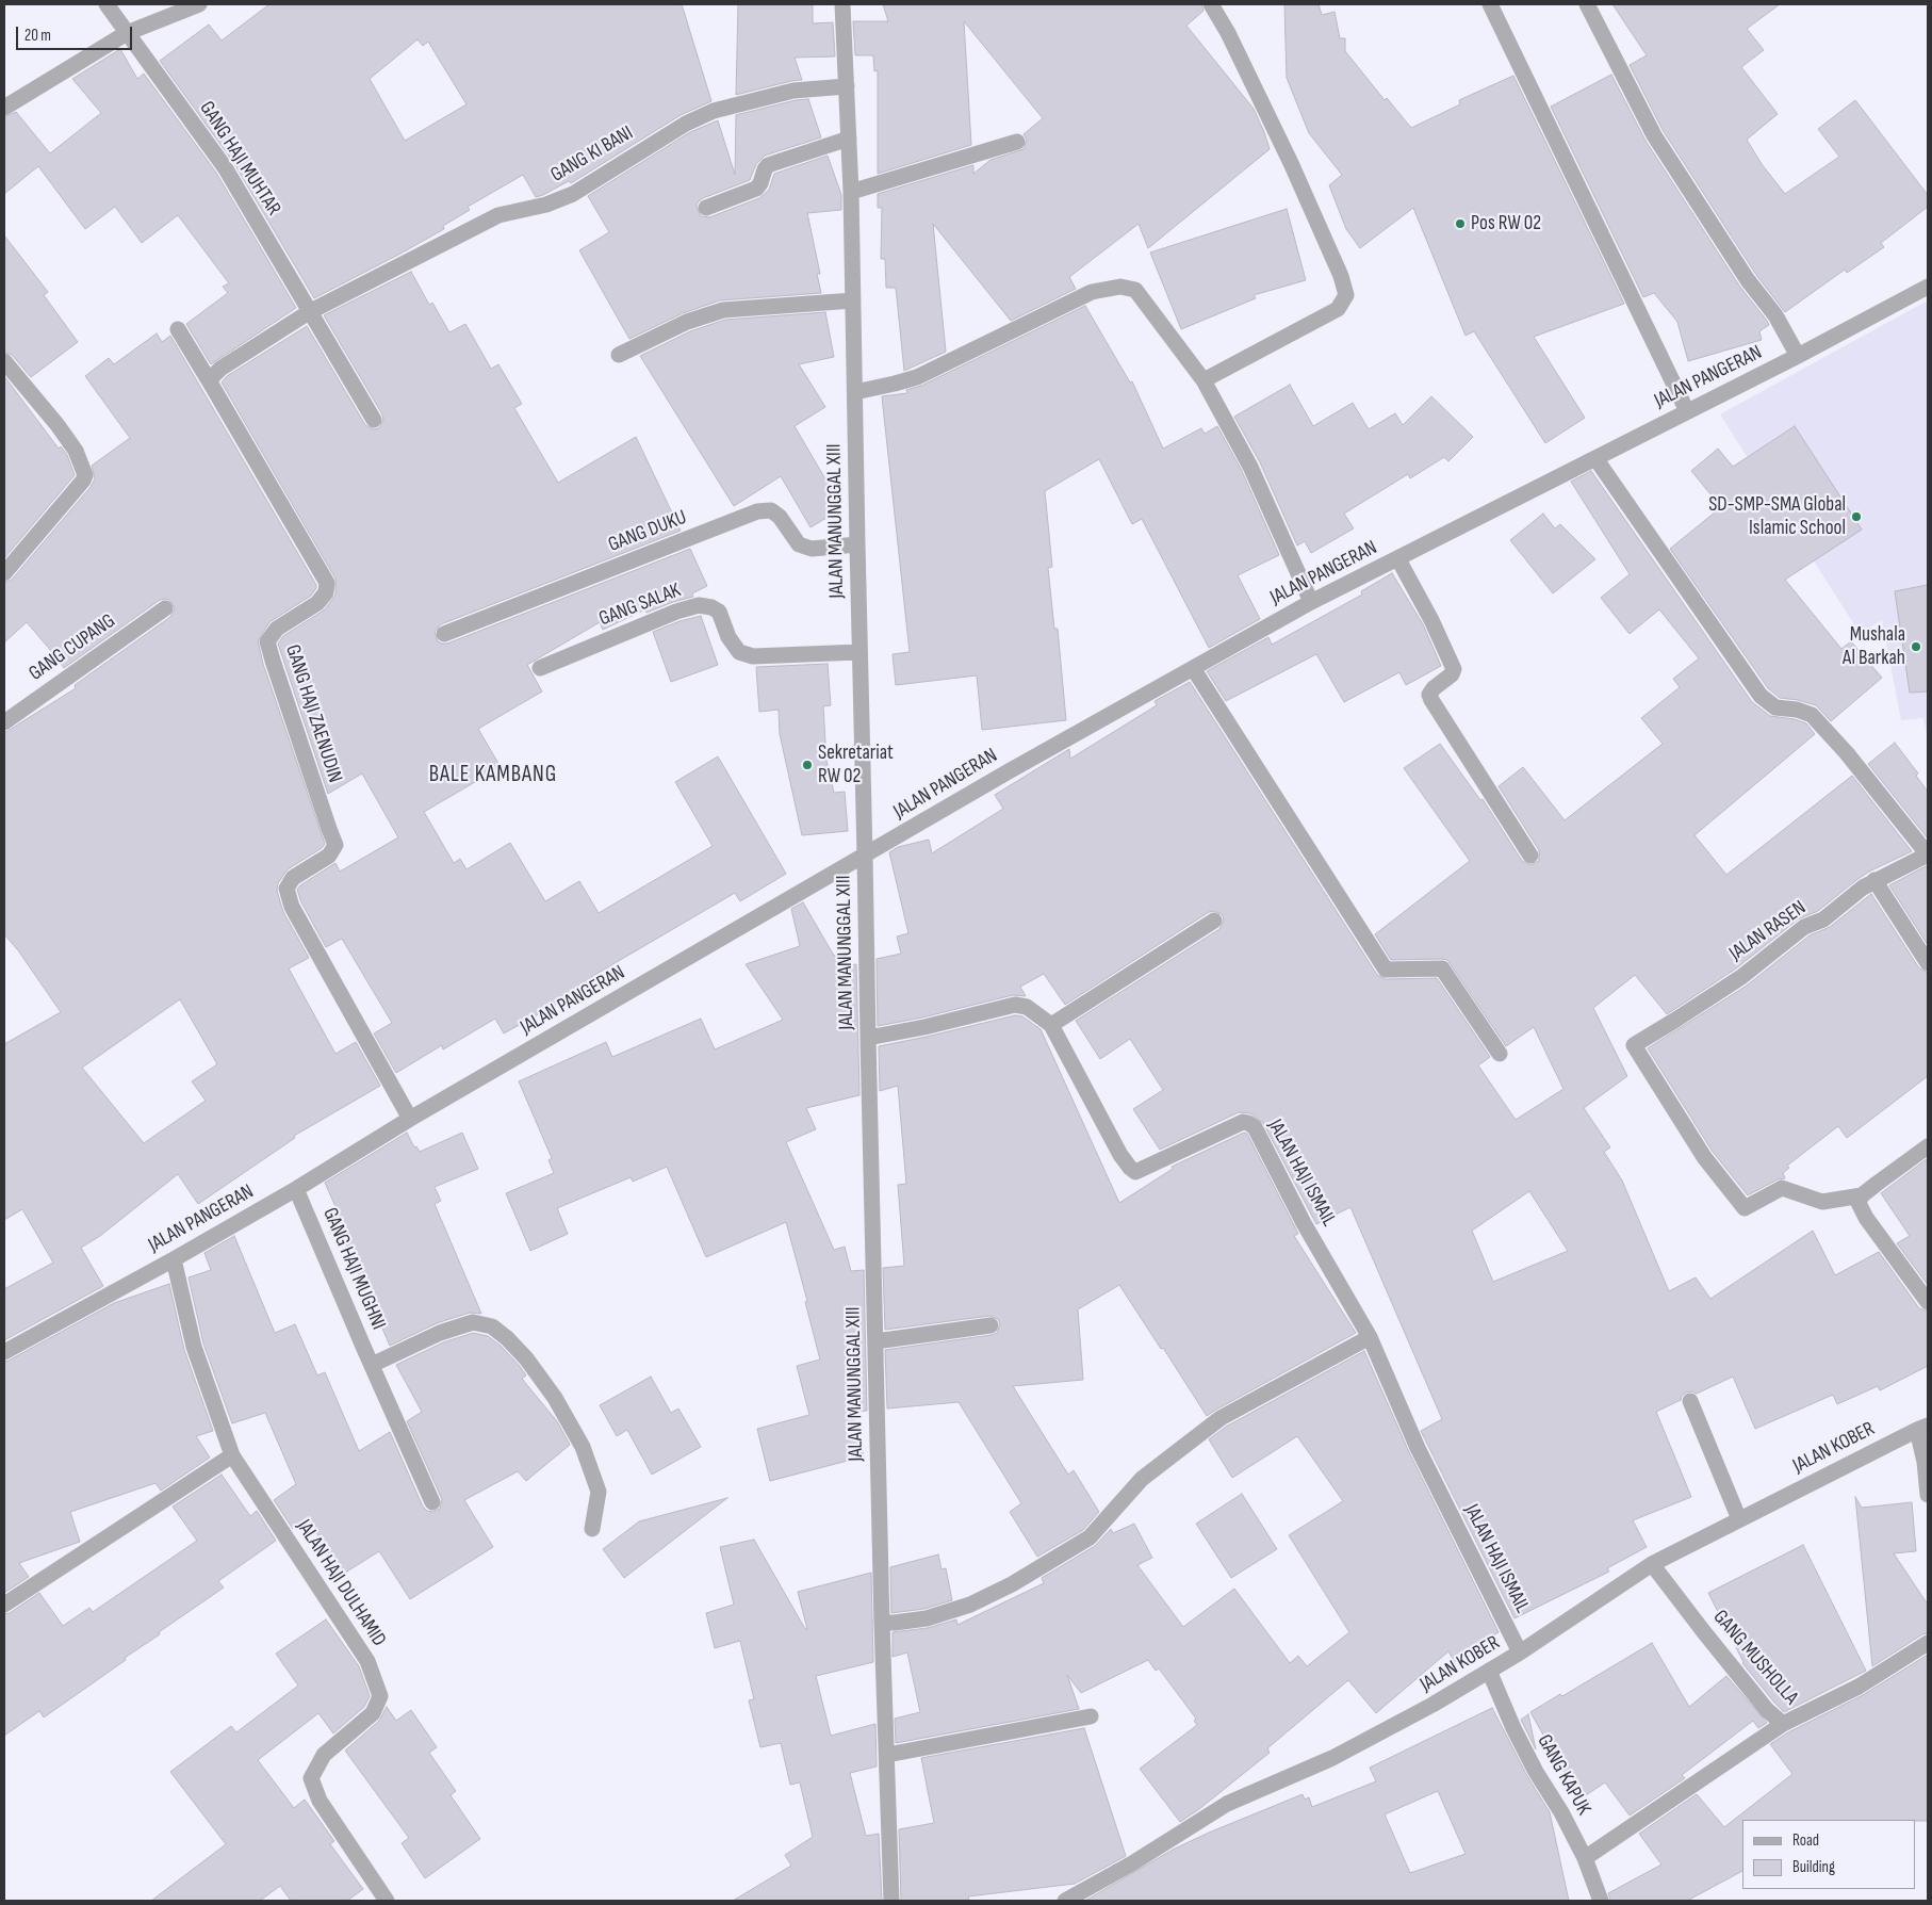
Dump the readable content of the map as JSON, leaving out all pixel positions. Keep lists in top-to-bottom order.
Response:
{
  "streets": {
    "street": [
      "GANG KI BANI",
      "GANG HAJI MUHTAR",
      "JALAN PANGERAN",
      "JALAN MANUNGGAL XIII",
      "GANG DUKU",
      "GANG SALAK",
      "GANG CUPANG",
      "GANG HAJI ZAENUDIN",
      "JALAN RASEN",
      "JALAN HAJI ISMAIL",
      "GANG HAJI MUGHNI",
      "JALAN KOBER",
      "JALAN HAJI DULHAMID",
      "GANG MUSHOLLA",
      "GANG KAPUK"
    ]
  },
  "crossings": [
    ["GANG KI BANI", "GANG HAJI MUHTAR"],
    ["GANG KI BANI", "JALAN MANUNGGAL XIII"],
    ["JALAN PANGERAN", "JALAN MANUNGGAL XIII"],
    ["JALAN PANGERAN", "GANG HAJI ZAENUDIN"],
    ["JALAN PANGERAN", "GANG HAJI MUGHNI"],
    ["JALAN PANGERAN", "JALAN HAJI DULHAMID"],
    ["JALAN MANUNGGAL XIII", "GANG DUKU"],
    ["JALAN MANUNGGAL XIII", "GANG SALAK"],
    ["JALAN MANUNGGAL XIII", "JALAN HAJI ISMAIL"],
    ["JALAN HAJI ISMAIL", "JALAN KOBER"],
    ["JALAN KOBER", "GANG MUSHOLLA"],
    ["JALAN KOBER", "GANG KAPUK"]
  ],
  "districts": ["BALE KAMBANG"],
  "places": [
    "Pos RW 02",
    "SD-SMP-SMA Global Islamic School",
    "Mushala Al Barkah",
    "Sekretariat RW 02"
  ],
  "legend": ["Road", "Building"],
  "scale_bar": "20 m"
}
